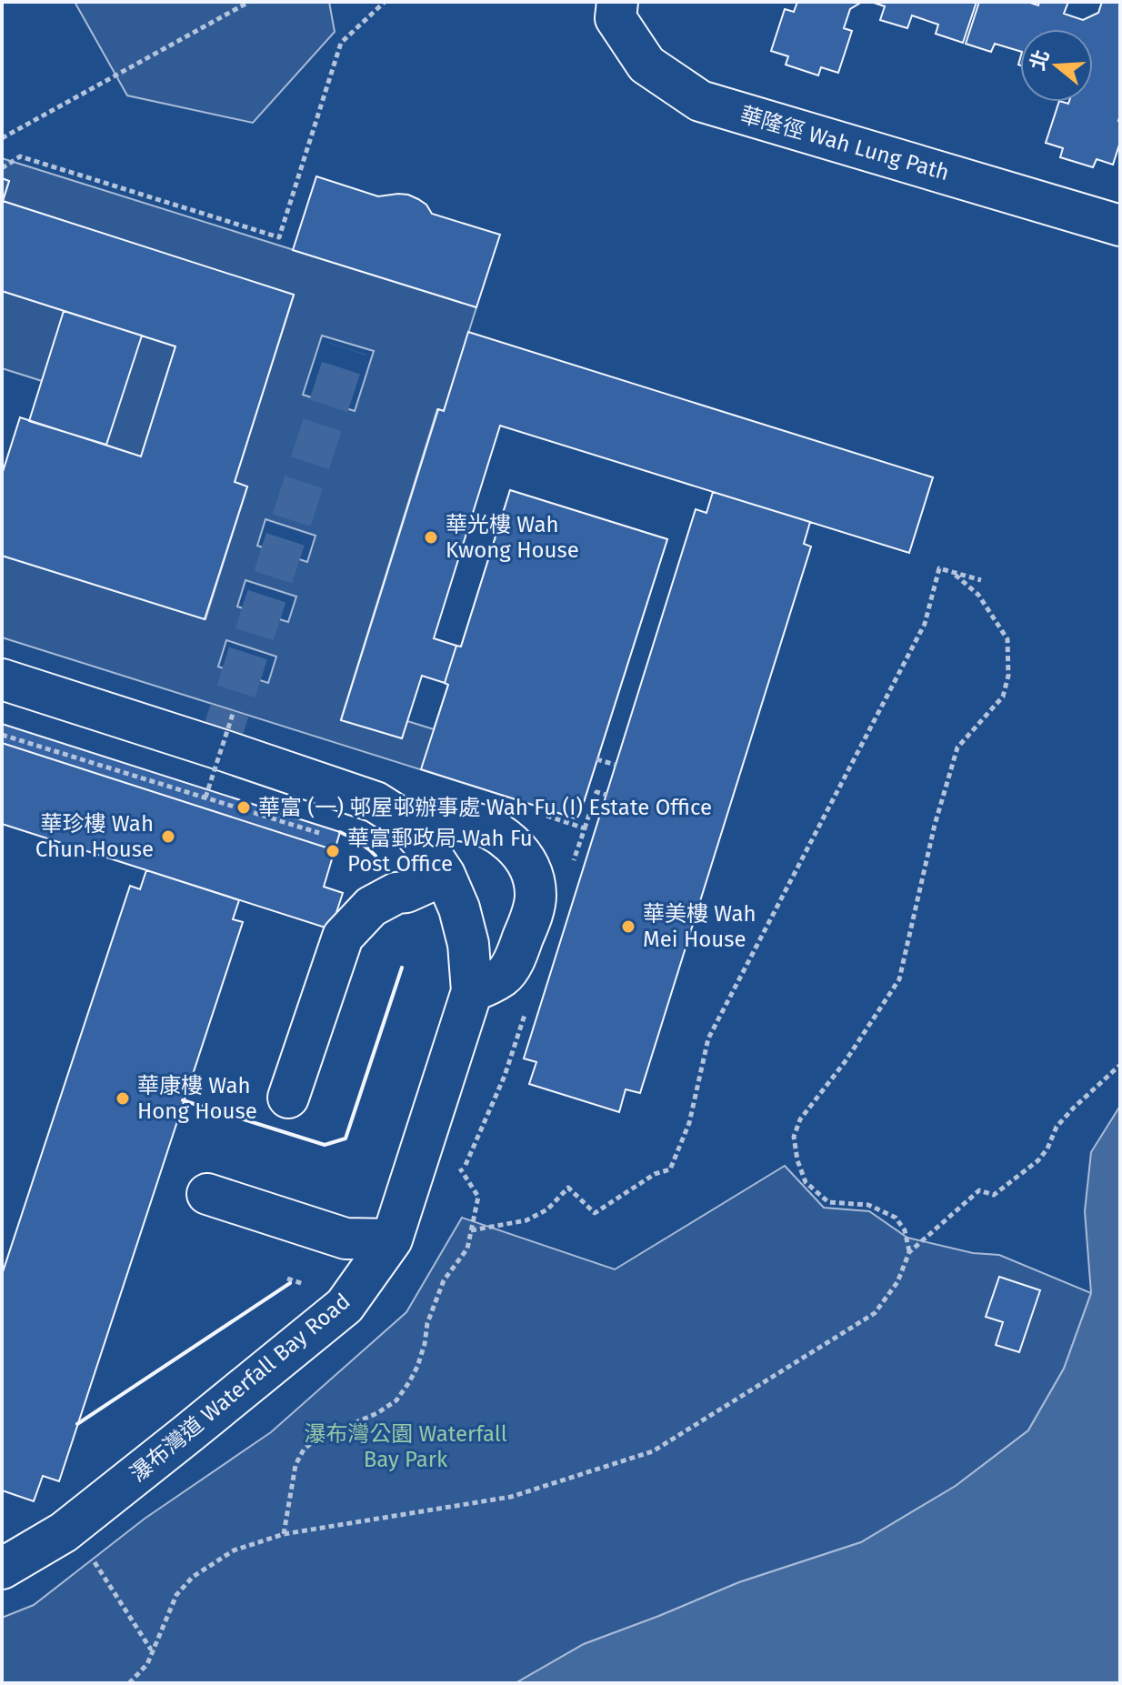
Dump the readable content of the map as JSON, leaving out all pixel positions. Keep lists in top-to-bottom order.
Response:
{
  "streets": {
    "street": ["華隆徑 Wah Lung Path", "瀑布灣道 Waterfall Bay Road"]
  },
  "parks": ["瀑布灣公園 Waterfall Bay Park"],
  "places": [
    "華光樓 Wah Kwong House",
    "華富 (一) 邨屋邨辦事處 Wah Fu (I) Estate Office",
    "華珍樓 Wah Chun House",
    "華富郵政局 Wah Fu Post Office",
    "華美樓 Wah Mei House",
    "華康樓 Wah Hong House"
  ],
  "north": "left"
}
